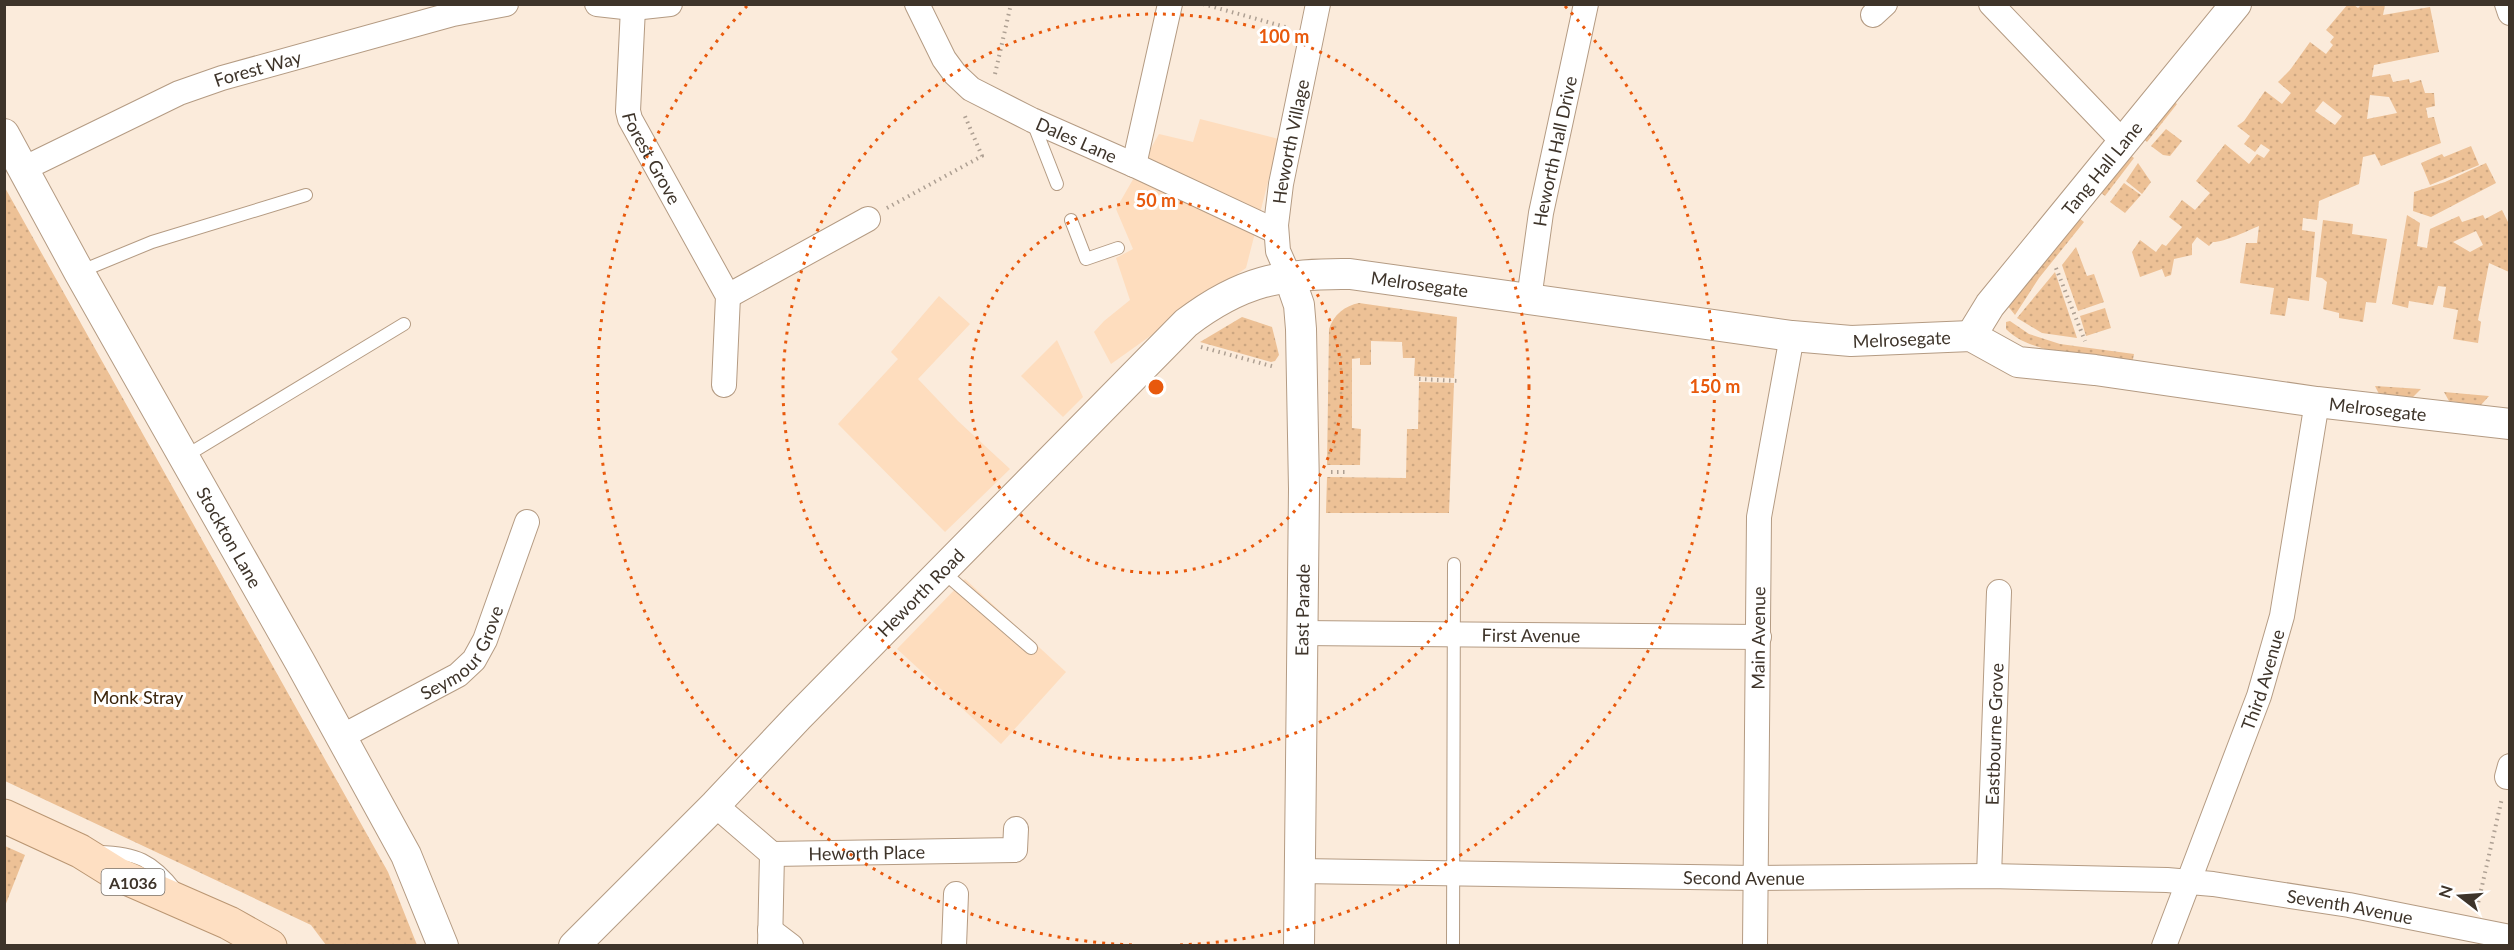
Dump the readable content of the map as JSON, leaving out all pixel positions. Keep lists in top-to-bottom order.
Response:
{
  "streets": {
    "main road": ["A1036"],
    "street": [
      "Forest Way",
      "Dales Lane",
      "Heworth Village",
      "Heworth Hall Drive",
      "Forest Grove",
      "Tang Hall Lane",
      "Melrosegate",
      "Stockton Lane",
      "Heworth Road",
      "East Parade",
      "First Avenue",
      "Main Avenue",
      "Seymour Grove",
      "Third Avenue",
      "Eastbourne Grove",
      "Heworth Place",
      "Second Avenue",
      "Seventh Avenue"
    ]
  },
  "crossings": [
    ["Forest Way", "Stockton Lane"],
    ["Dales Lane", "Heworth Village"],
    ["Heworth Village", "Melrosegate"],
    ["Heworth Village", "Heworth Road"],
    ["Heworth Village", "East Parade"],
    ["Heworth Hall Drive", "Melrosegate"],
    ["Tang Hall Lane", "Melrosegate"],
    ["Melrosegate", "Heworth Road"],
    ["Melrosegate", "East Parade"],
    ["Melrosegate", "Main Avenue"],
    ["Melrosegate", "Third Avenue"],
    ["Stockton Lane", "Seymour Grove"],
    ["Heworth Road", "East Parade"],
    ["East Parade", "First Avenue"],
    ["East Parade", "Second Avenue"],
    ["First Avenue", "Main Avenue"],
    ["Main Avenue", "Second Avenue"],
    ["Third Avenue", "Second Avenue"],
    ["Third Avenue", "Seventh Avenue"],
    ["Eastbourne Grove", "Second Avenue"],
    ["Second Avenue", "Seventh Avenue"]
  ],
  "parks": ["Monk Stray"],
  "north": "left",
  "rings": ["100 m", "50 m", "150 m"]
}
